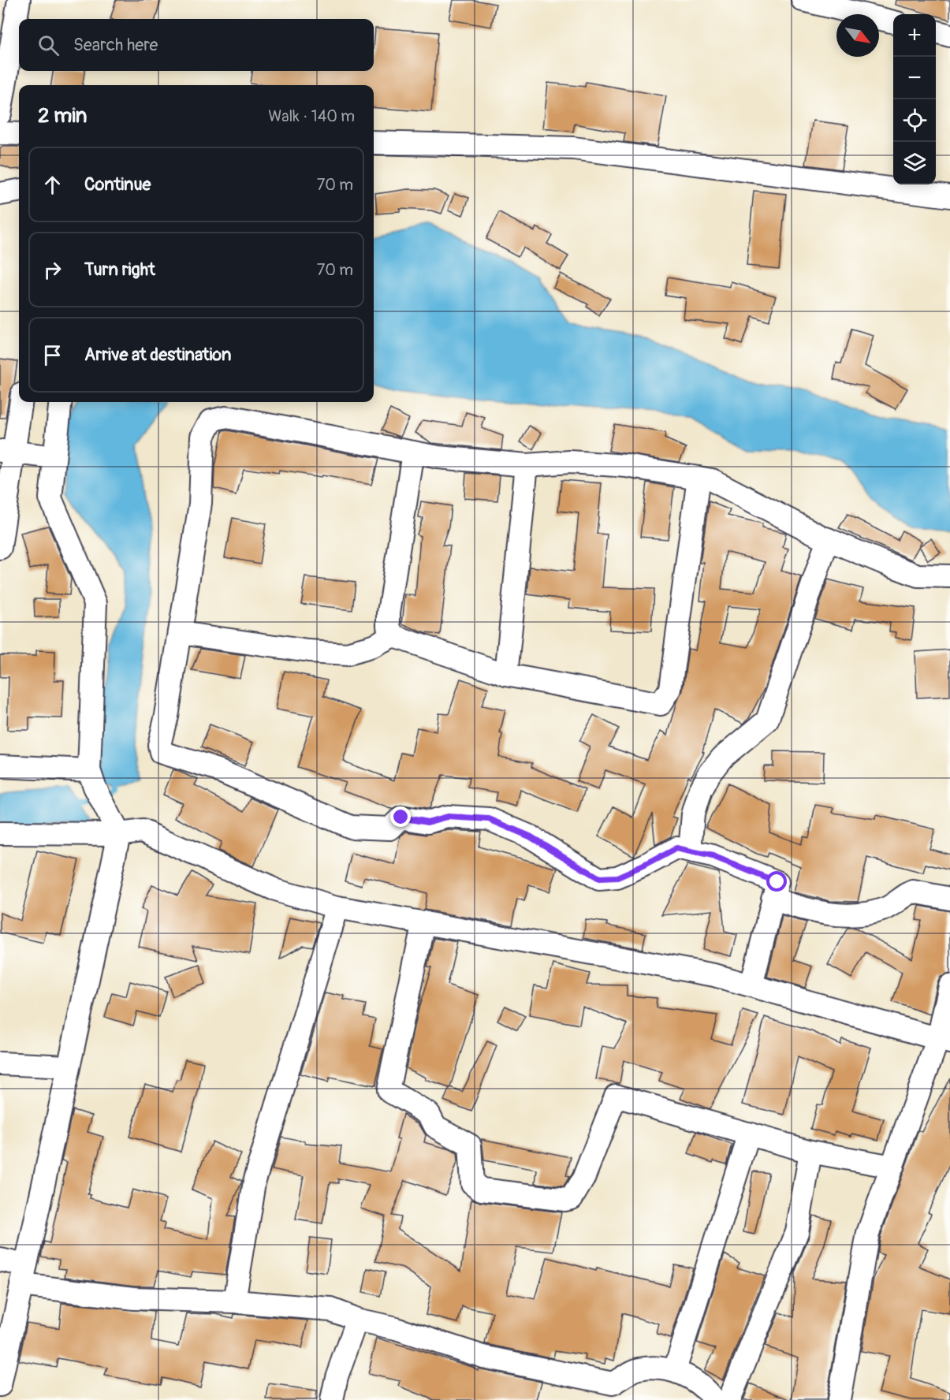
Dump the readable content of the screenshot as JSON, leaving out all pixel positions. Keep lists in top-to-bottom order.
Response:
{
  "north": "bottom right",
  "page": {
    "map_buttons": ["+", "−"],
    "search": "Search here",
    "heading": ["2 min", "Walk · 140 m"],
    "list": [
      ["Continue", "70 m"],
      ["Turn right", "70 m"],
      "Arrive at destination"
    ]
  }
}
